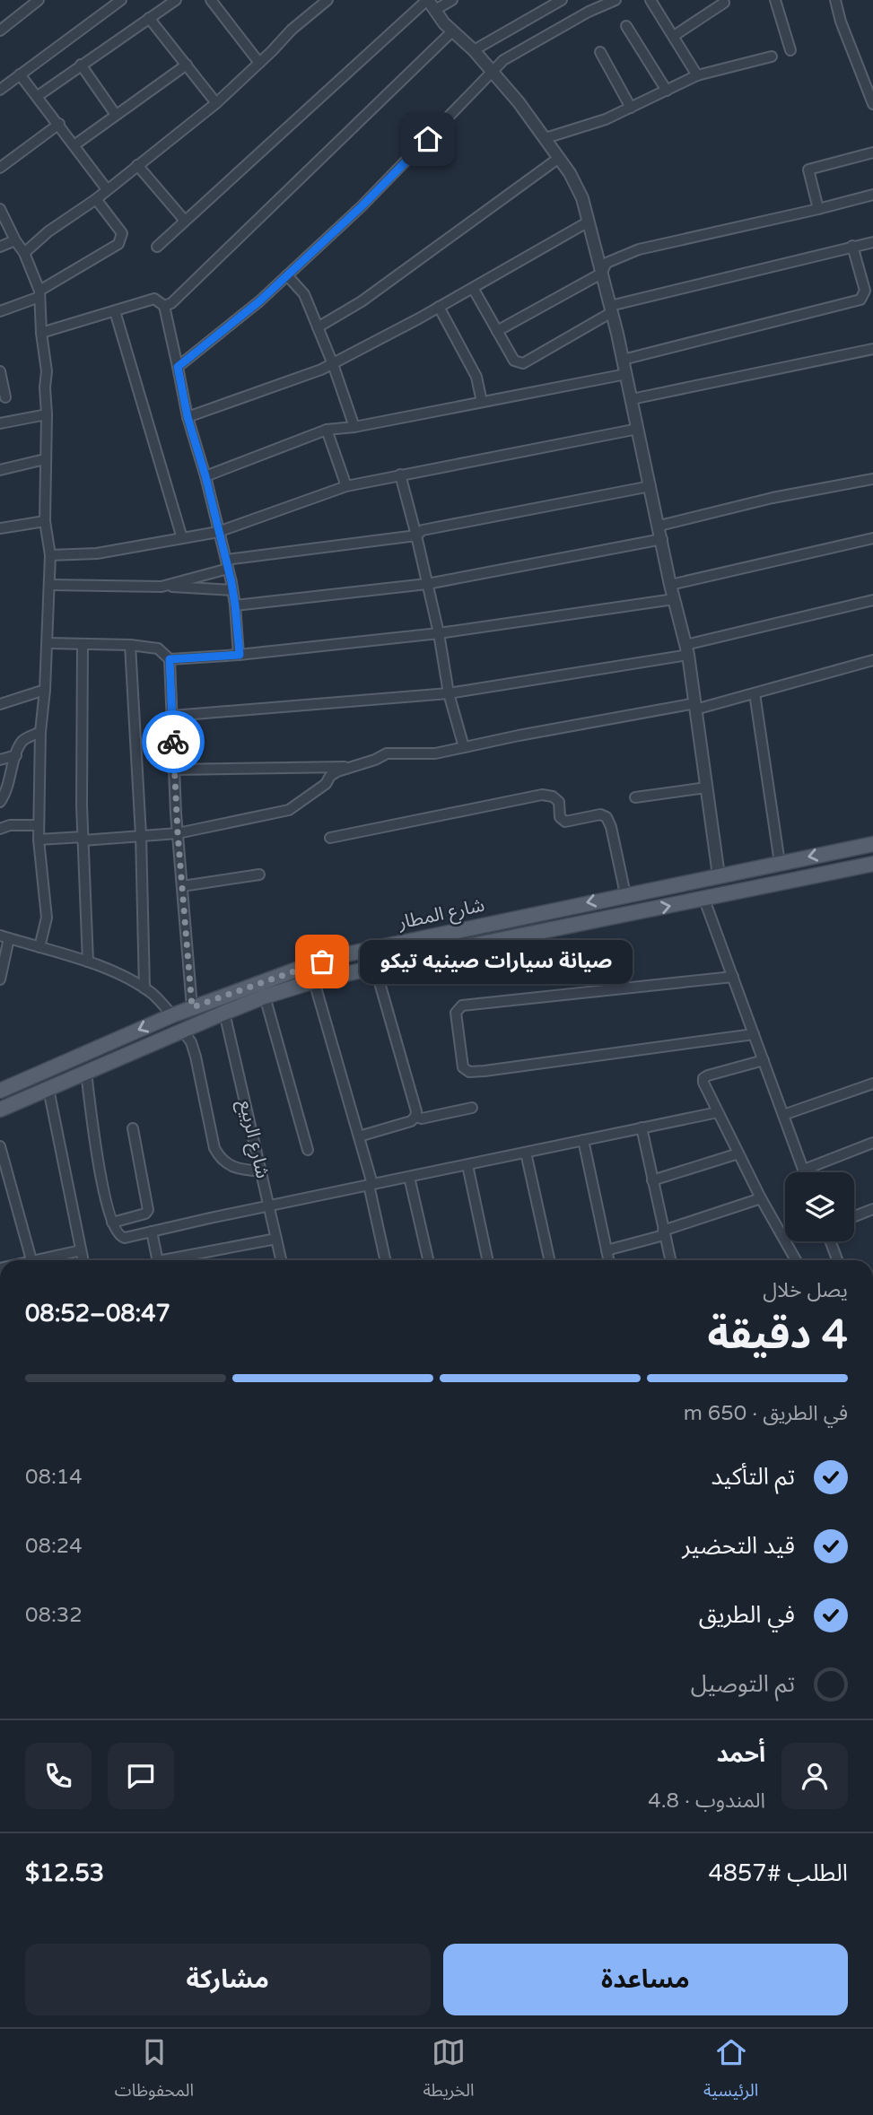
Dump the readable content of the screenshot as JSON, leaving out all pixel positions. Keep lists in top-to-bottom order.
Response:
{
  "streets": {
    "main road": ["شارع المطار"],
    "street": ["شارع الربيع"]
  },
  "crossings": [
    ["شارع المطار", "شارع الربيع"]
  ],
  "places": ["صيانة سيارات صينيه تيكو"],
  "page": {
    "bubble": "صيانة سيارات صينيه تيكو",
    "heading": ["4 دقيقة", "يصل خلال", "08:47–08:52"],
    "panel": [
      "أحمد",
      "المندوب · 4.8",
      "الطلب #4857",
      "$12.53"
    ],
    "bar": "في الطريق · 650 m",
    "list": [
      ["تم التأكيد", "08:14"],
      ["قيد التحضير", "08:24"],
      ["في الطريق", "08:32"],
      "تم التوصيل"
    ],
    "buttons": ["مساعدة", "مشاركة"],
    "tabs": ["الرئيسية", "الخريطة", "المحفوظات"]
  }
}
